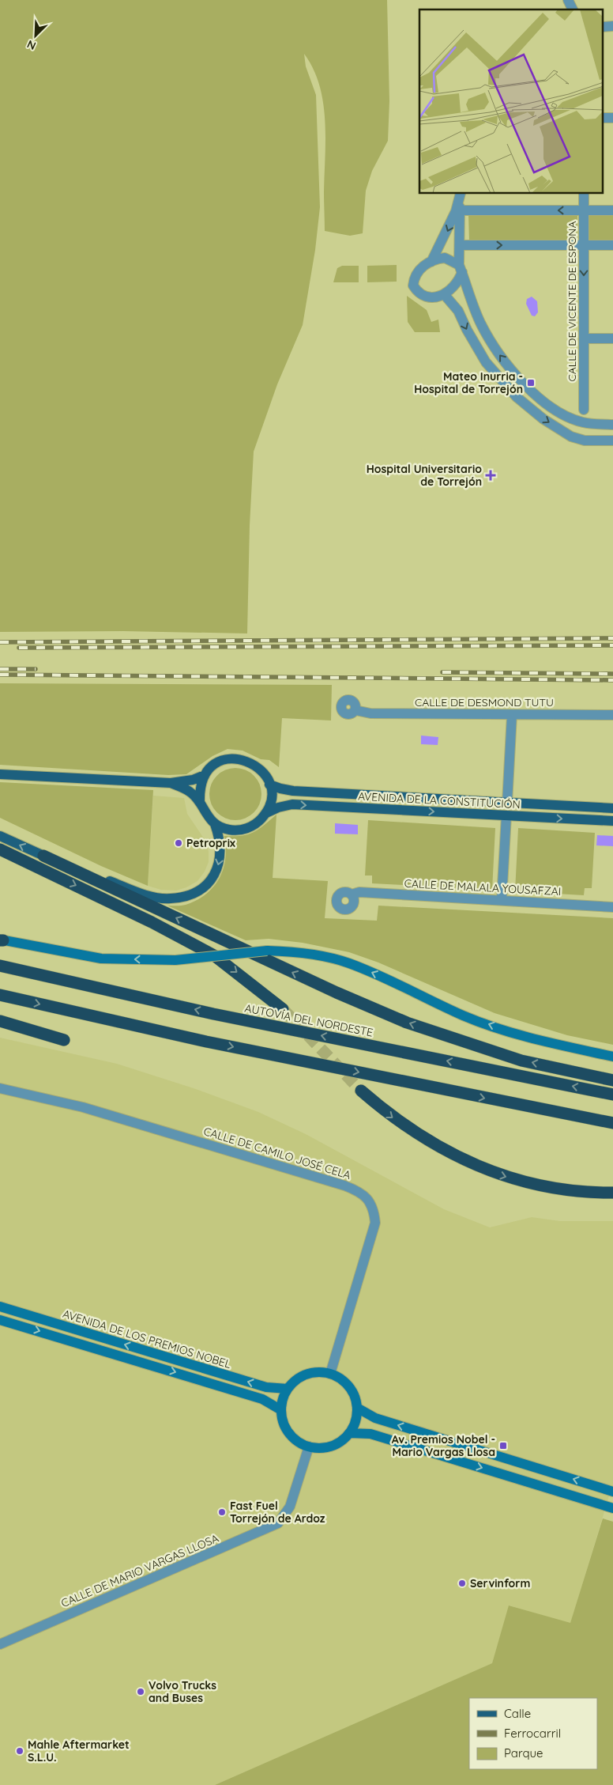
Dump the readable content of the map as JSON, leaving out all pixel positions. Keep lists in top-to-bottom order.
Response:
{
  "streets": {
    "highway": ["AUTOVÍA DEL NORDESTE"],
    "main road": ["AVENIDA DE LA CONSTITUCIÓN"],
    "street": [
      "CALLE DE VICENTE DE ESPONA",
      "CALLE DE DESMOND TUTU",
      "CALLE DE MALALA YOUSAFZAI",
      "CALLE DE CAMILO JOSÉ CELA",
      "AVENIDA DE LOS PREMIOS NOBEL",
      "CALLE DE MARIO VARGAS LLOSA"
    ]
  },
  "crossings": [
    ["CALLE DE CAMILO JOSÉ CELA", "AVENIDA DE LOS PREMIOS NOBEL"],
    ["CALLE DE CAMILO JOSÉ CELA", "CALLE DE MARIO VARGAS LLOSA"],
    ["AVENIDA DE LOS PREMIOS NOBEL", "CALLE DE MARIO VARGAS LLOSA"]
  ],
  "one_way": ["CALLE DE VICENTE DE ESPONA"],
  "places": {
    "transit": ["Mateo Inurria - Hospital de Torrejón", "Av. Premios Nobel - Mario Vargas Llosa"],
    "health": ["Hospital Universitario de Torrejón"],
    "other": [
      "Petroprix",
      "Fast Fuel Torrejón de Ardoz",
      "Servinform",
      "Volvo Trucks and Buses",
      "Mahle Aftermarket S.L.U."
    ]
  },
  "legend": ["Calle", "Ferrocarril", "Parque"],
  "north": "bottom left"
}
